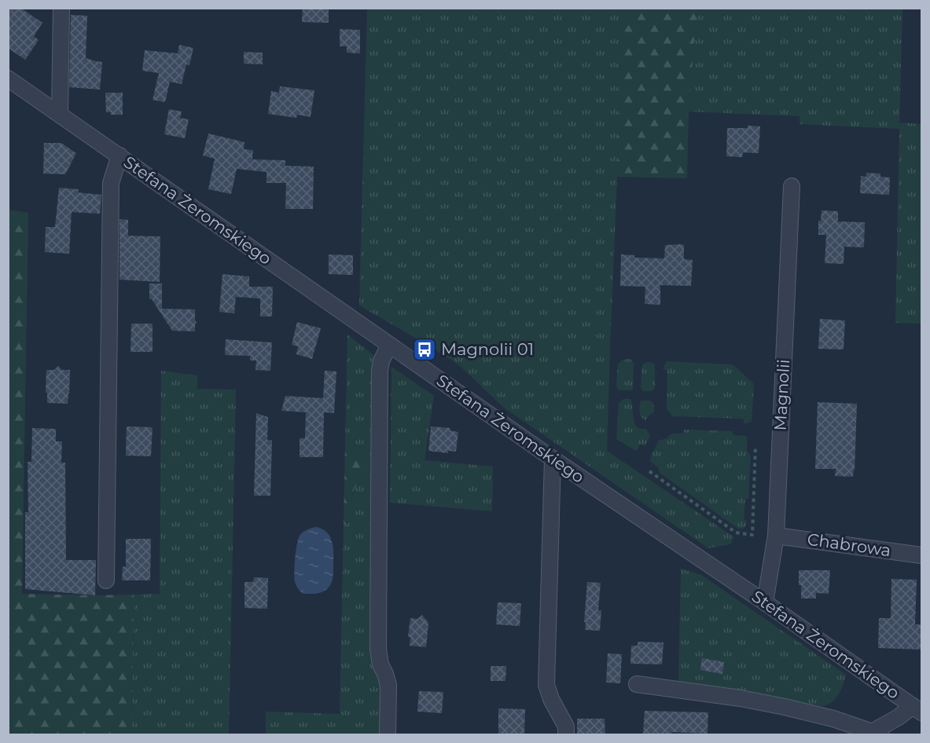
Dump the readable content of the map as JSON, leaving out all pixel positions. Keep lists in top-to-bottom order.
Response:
{
  "streets": {
    "street": ["Stefana Żeromskiego", "Magnolii", "Chabrowa"]
  },
  "crossings": [
    ["Stefana Żeromskiego", "Magnolii"],
    ["Magnolii", "Chabrowa"]
  ],
  "places": {
    "bus stop": ["Magnolii 01"]
  }
}
